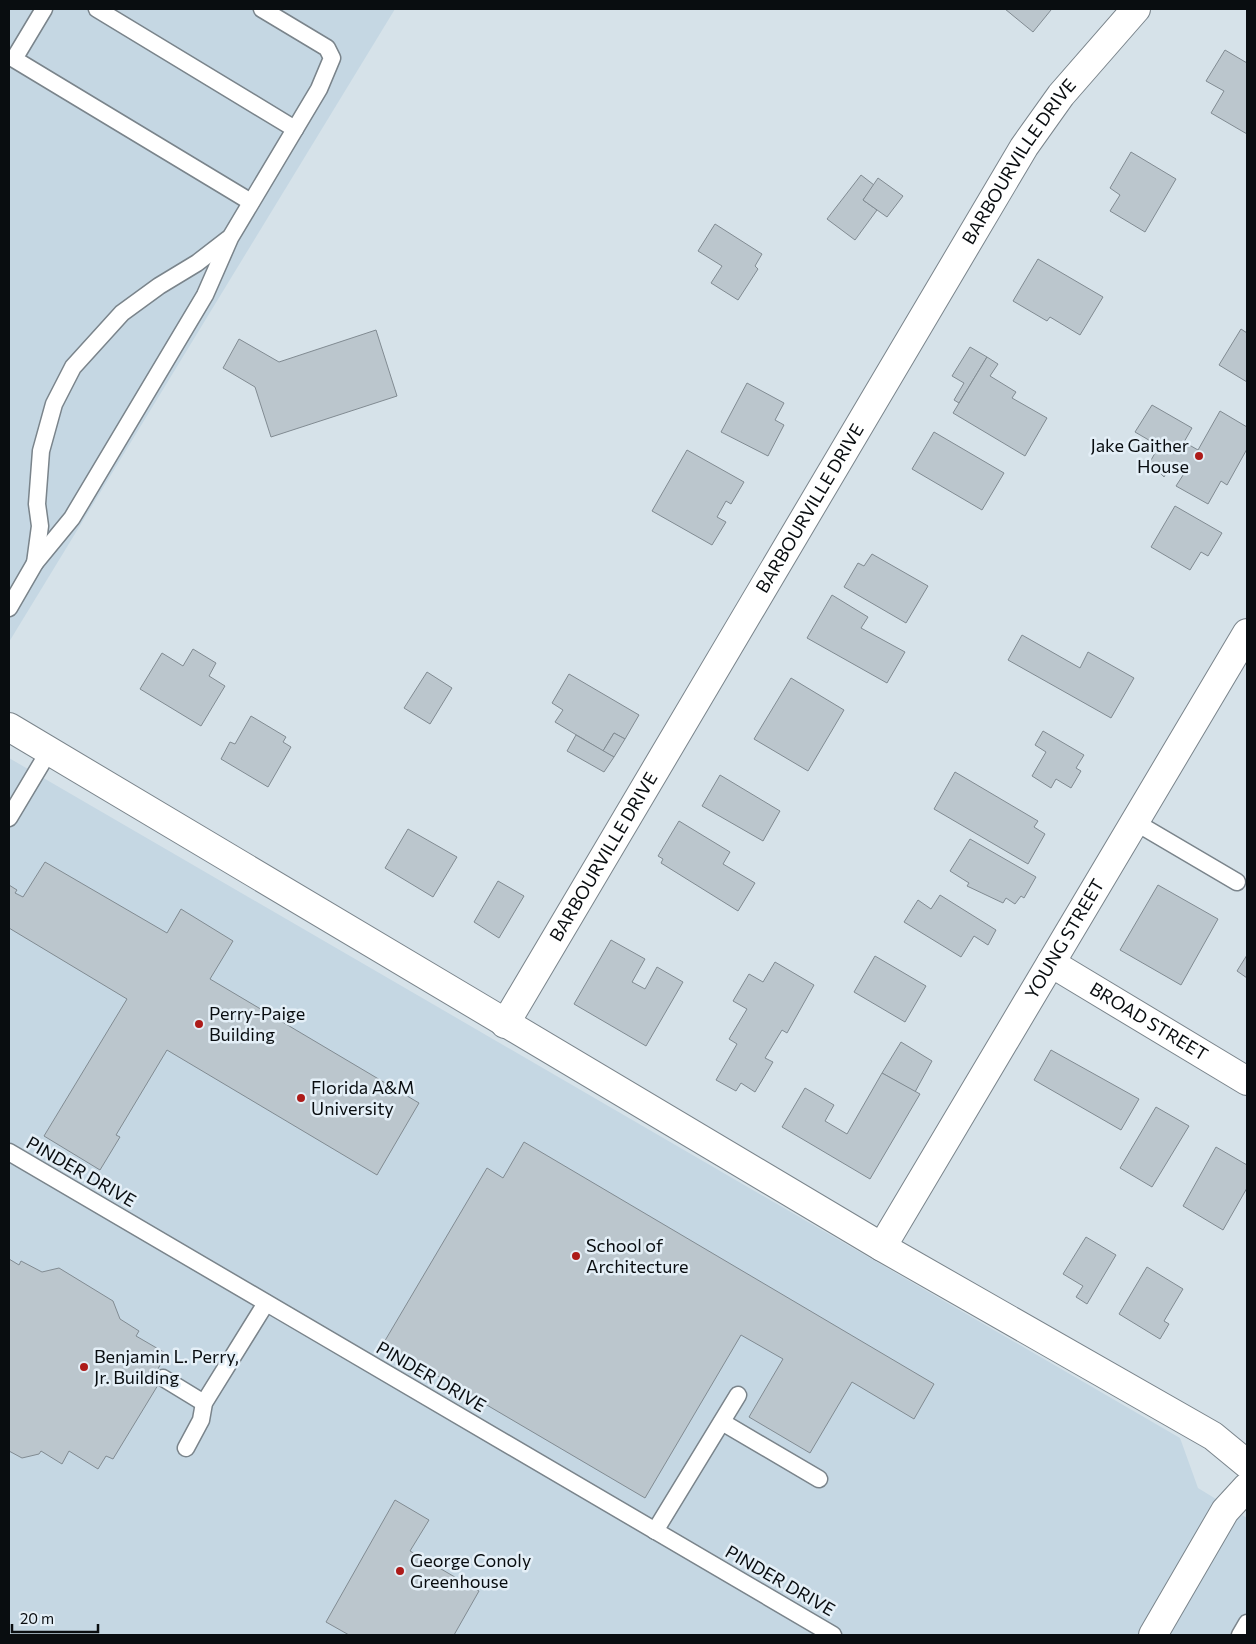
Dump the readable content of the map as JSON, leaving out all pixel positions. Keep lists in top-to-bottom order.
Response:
{
  "streets": {
    "street": ["BARBOURVILLE DRIVE", "YOUNG STREET", "BROAD STREET"],
    "lane": ["PINDER DRIVE"]
  },
  "crossings": [
    ["YOUNG STREET", "BROAD STREET"]
  ],
  "places": [
    "Jake Gaither House",
    "Perry-Paige Building",
    "Florida A&M University",
    "School of Architecture",
    "Benjamin L. Perry, Jr. Building",
    "George Conoly Greenhouse"
  ],
  "scale_bar": "20 m"
}
